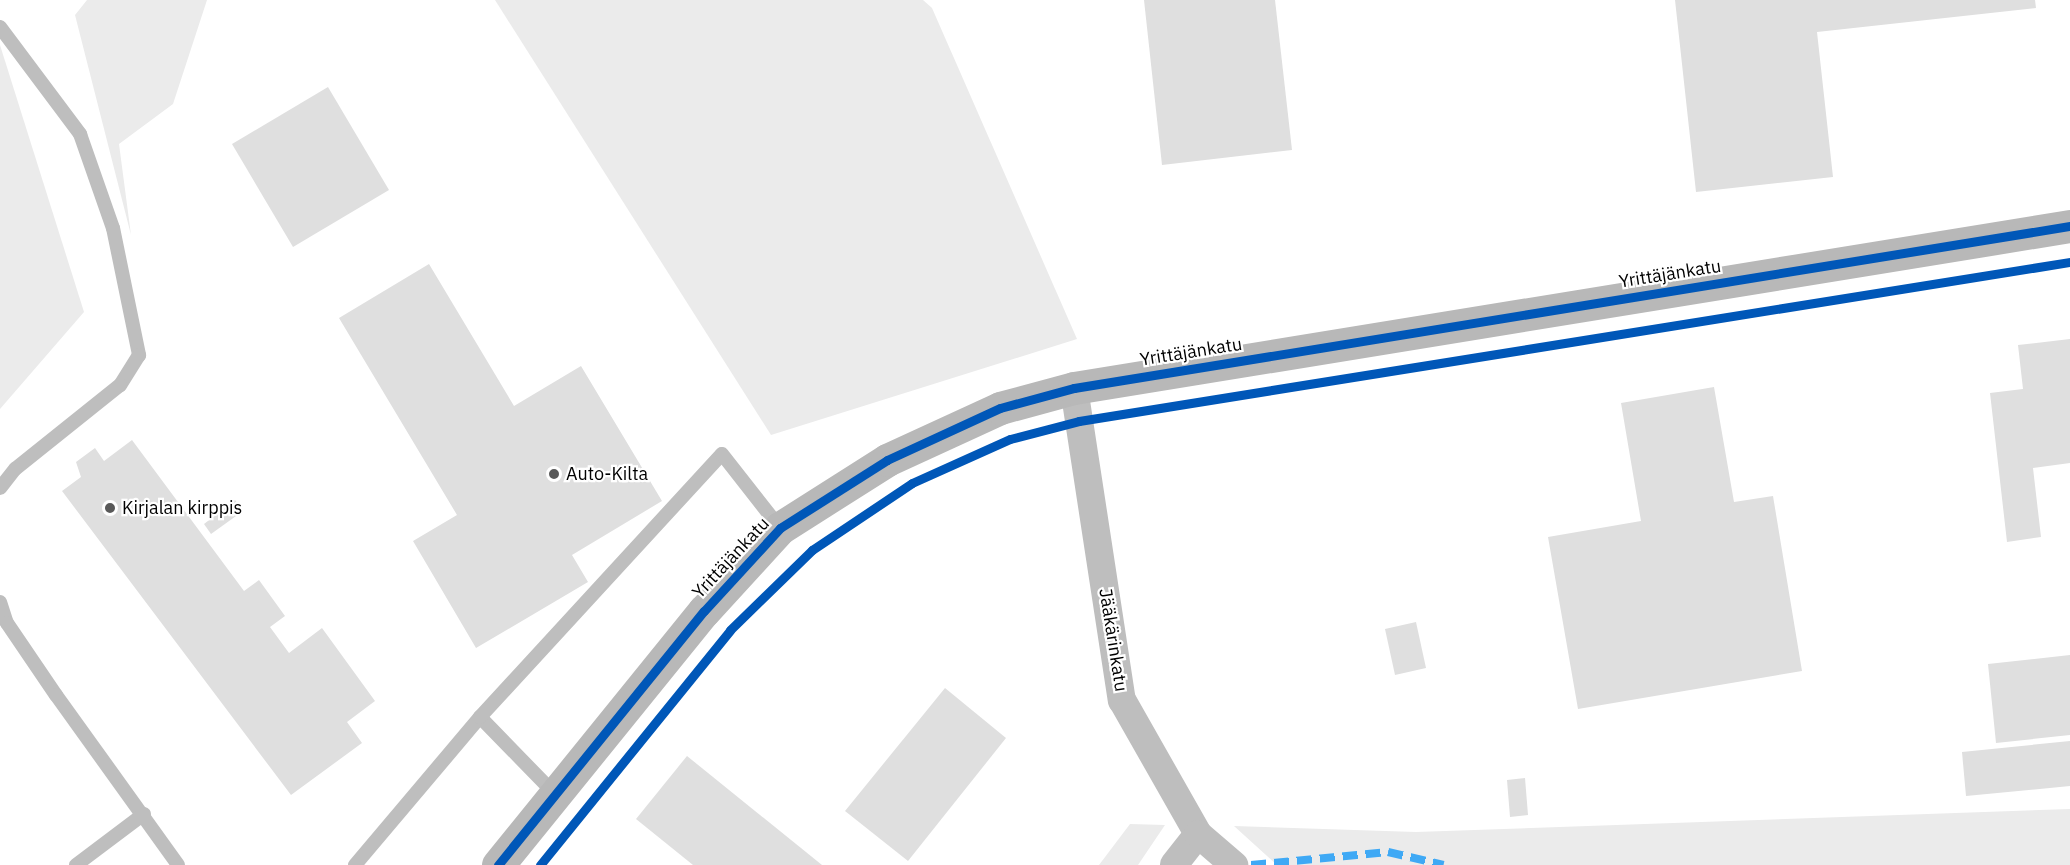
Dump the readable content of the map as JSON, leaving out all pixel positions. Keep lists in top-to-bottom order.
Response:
{
  "streets": {
    "street": ["Yrittäjänkatu", "Jääkärinkatu"]
  },
  "crossings": [
    ["Yrittäjänkatu", "Jääkärinkatu"]
  ],
  "places": ["Auto-Kilta", "Kirjalan kirppis"]
}
